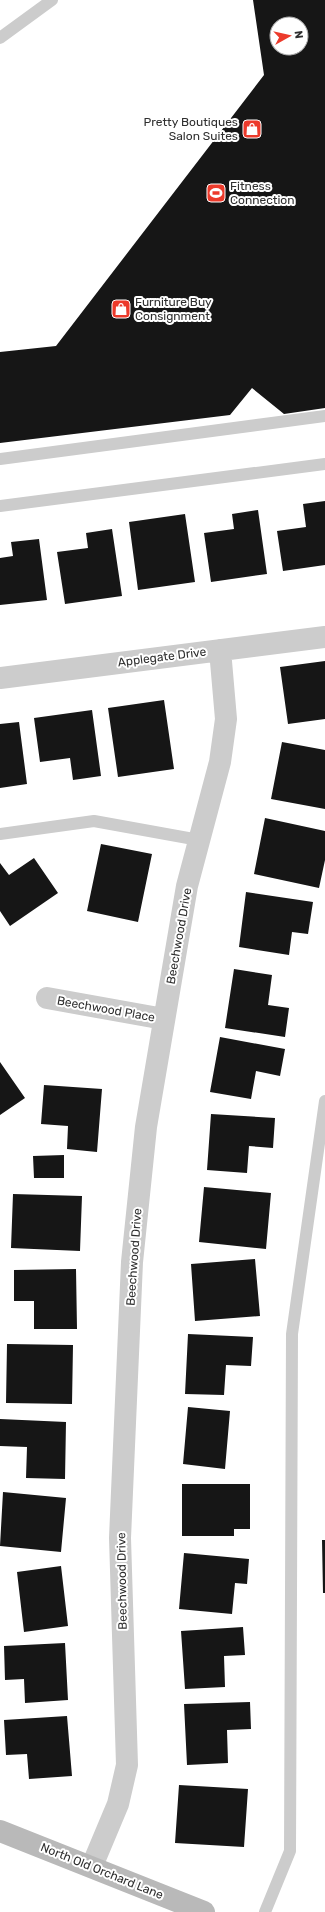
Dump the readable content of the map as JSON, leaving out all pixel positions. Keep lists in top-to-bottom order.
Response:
{
  "streets": {
    "street": [
      "Applegate Drive",
      "Beechwood Drive",
      "Beechwood Place",
      "North Old Orchard Lane"
    ]
  },
  "crossings": [
    ["Applegate Drive", "Beechwood Drive"],
    ["Beechwood Drive", "Beechwood Place"],
    ["Beechwood Drive", "North Old Orchard Lane"]
  ],
  "places": {
    "shop": ["Pretty Boutiques Salon Suites", "Furniture Buy Consignment"],
    "sports": ["Fitness Connection"]
  },
  "north": "right"
}
